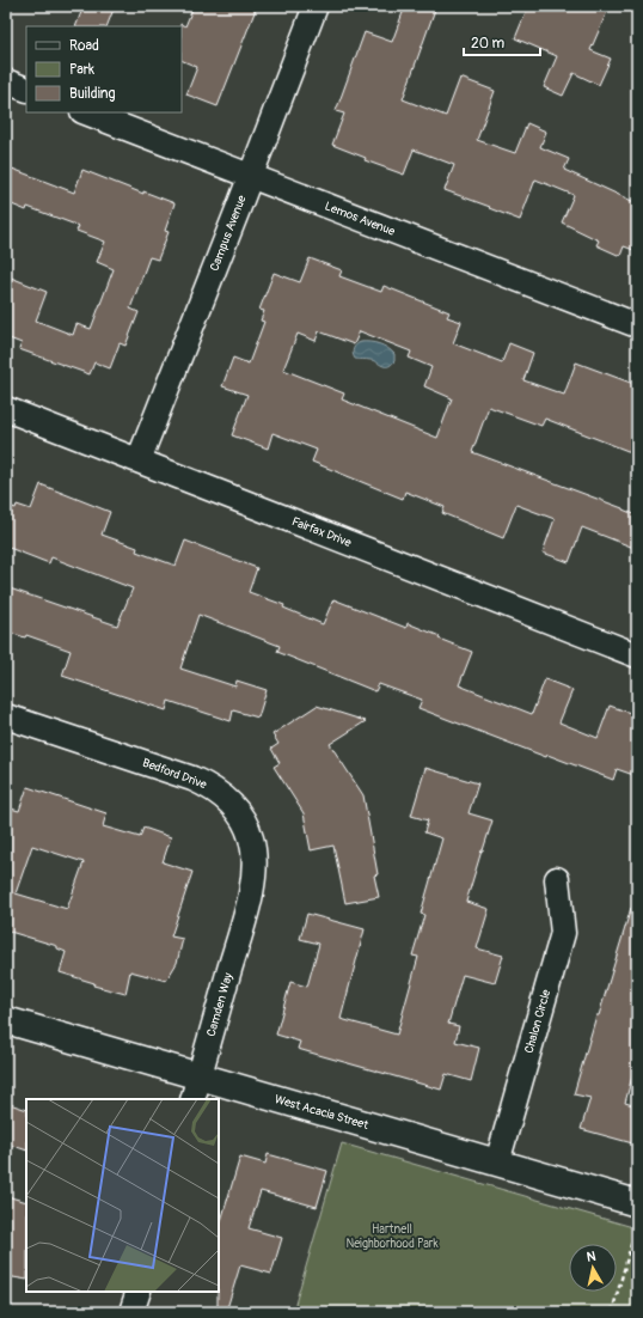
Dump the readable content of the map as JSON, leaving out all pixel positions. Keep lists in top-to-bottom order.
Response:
{
  "streets": {
    "street": [
      "Lemos Avenue",
      "Campus Avenue",
      "Fairfax Drive",
      "Bedford Drive",
      "Camden Way",
      "Chalon Circle",
      "West Acacia Street"
    ]
  },
  "crossings": [
    ["Lemos Avenue", "Campus Avenue"],
    ["Campus Avenue", "Fairfax Drive"],
    ["Bedford Drive", "Camden Way"],
    ["Camden Way", "West Acacia Street"],
    ["Chalon Circle", "West Acacia Street"]
  ],
  "parks": ["Hartnell Neighborhood Park"],
  "legend": ["Road", "Park", "Building"],
  "scale_bar": "20 m",
  "north": "top"
}
